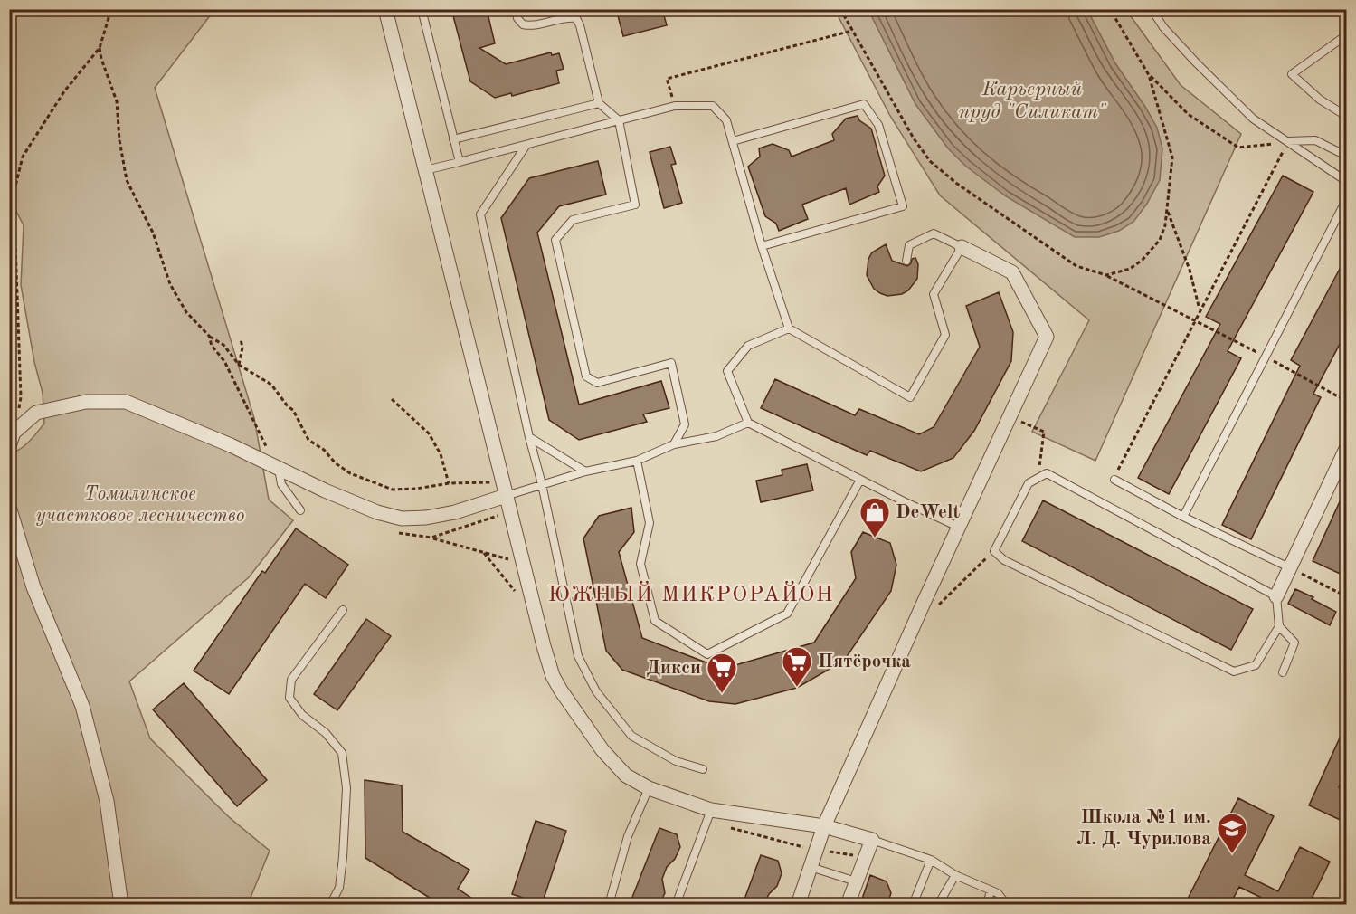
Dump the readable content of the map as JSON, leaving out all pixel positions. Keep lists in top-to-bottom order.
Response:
{
  "districts": ["ЮЖНЫЙ МИКРОРАЙОН"],
  "water": ["Карьерный пруд \"Силикат\""],
  "parks": ["Томилинское участковое лесничество"],
  "places": {
    "shop": ["DeWelt"],
    "supermarket": ["Пятёрочка", "Дикси"],
    "school or university": ["Школа №1 им. Л. Д. Чурилова"]
  }
}
